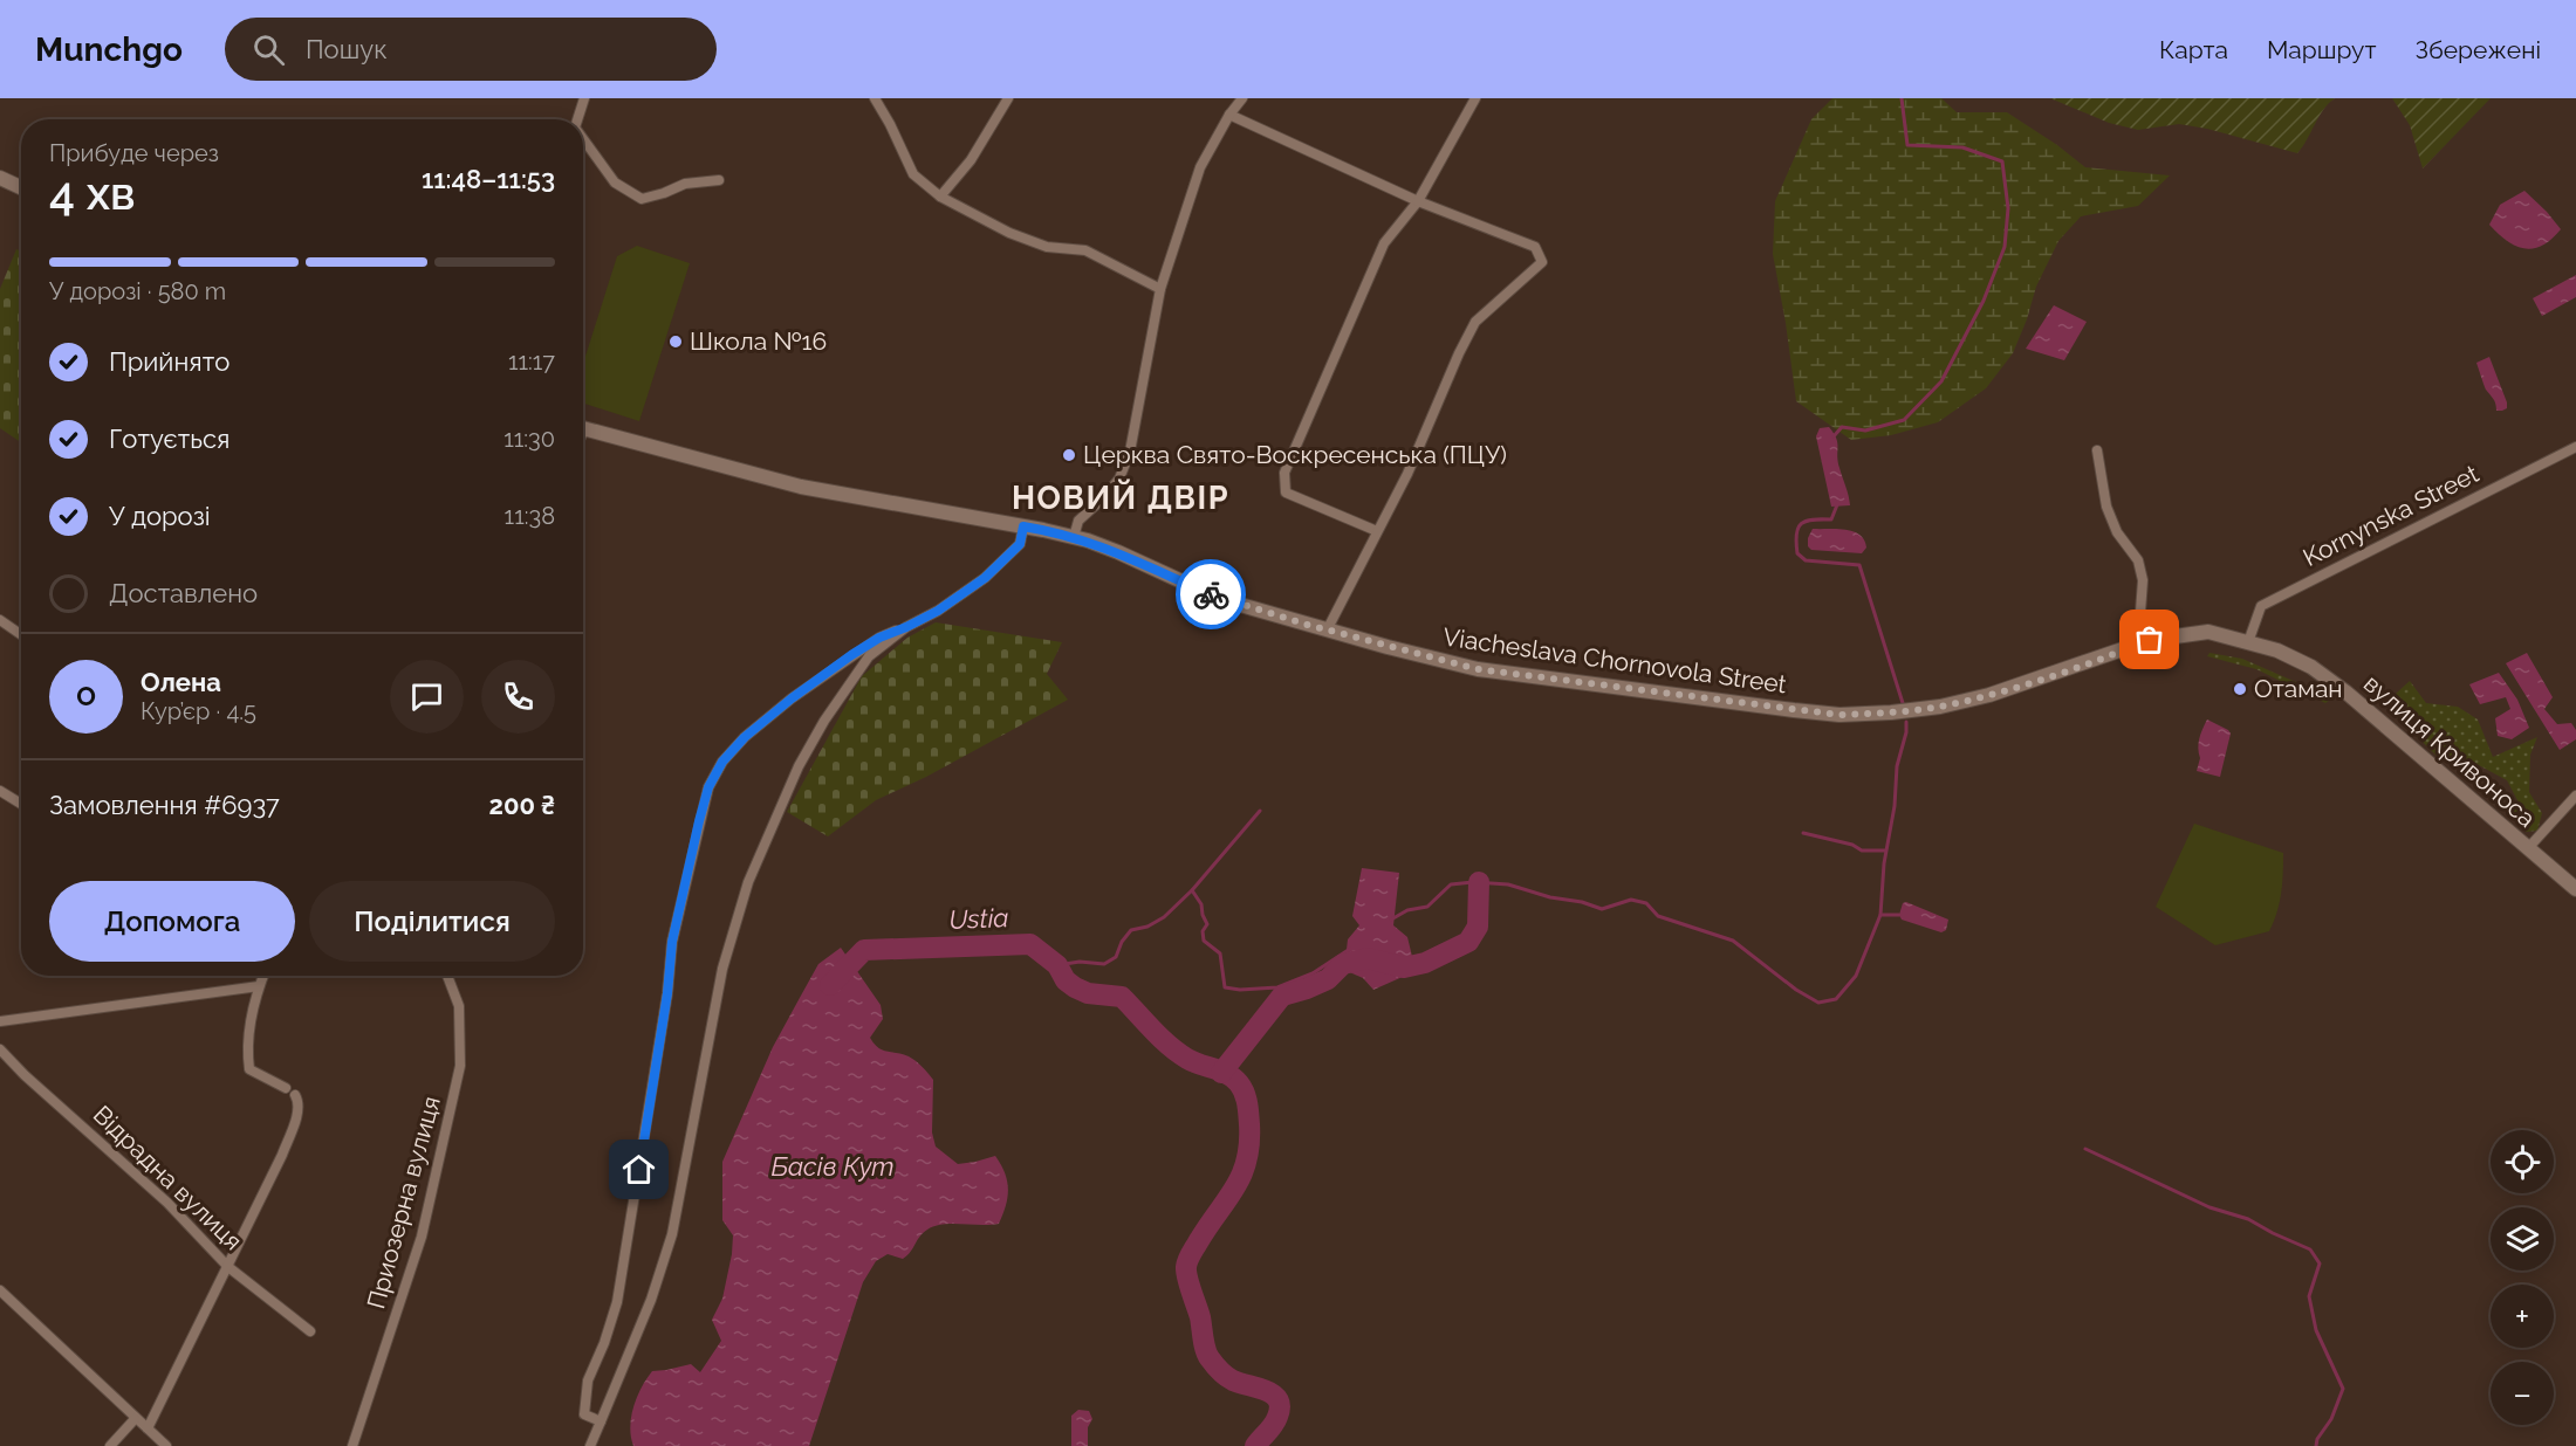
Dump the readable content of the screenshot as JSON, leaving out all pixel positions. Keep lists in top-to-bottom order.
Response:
{
  "streets": {
    "main road": ["Viacheslava Chornovola Street", "вулиця Кривоноса"],
    "street": ["Kornynska Street", "Відрадна вулиця", "Приозерна вулиця"]
  },
  "crossings": [
    ["Kornynska Street", "Viacheslava Chornovola Street"],
    ["Kornynska Street", "вулиця Кривоноса"],
    ["Viacheslava Chornovola Street", "вулиця Кривоноса"]
  ],
  "districts": ["НОВИЙ ДВІР"],
  "water": ["Ustia", "Басів Кут"],
  "places": ["Школа №16", "Церква Свято-Воскресенська (ПЦУ)", "Отаман"],
  "page": {
    "header": "Munchgo",
    "search": "Пошук",
    "nav": ["Карта", "Маршрут", "Збережені"],
    "heading": ["4 хв", "Прибуде через", "11:48–11:53"],
    "panel": [
      "Олена",
      "Кур’єр · 4.5",
      "Замовлення #6937",
      "200 ₴"
    ],
    "bar": "У дорозі · 580 m",
    "list": [
      ["Прийнято", "11:17"],
      ["Готується", "11:30"],
      ["У дорозі", "11:38"],
      "Доставлено"
    ],
    "round": "О",
    "buttons": ["Допомога", "Поділитися"],
    "map_buttons": ["+", "−"]
  }
}
